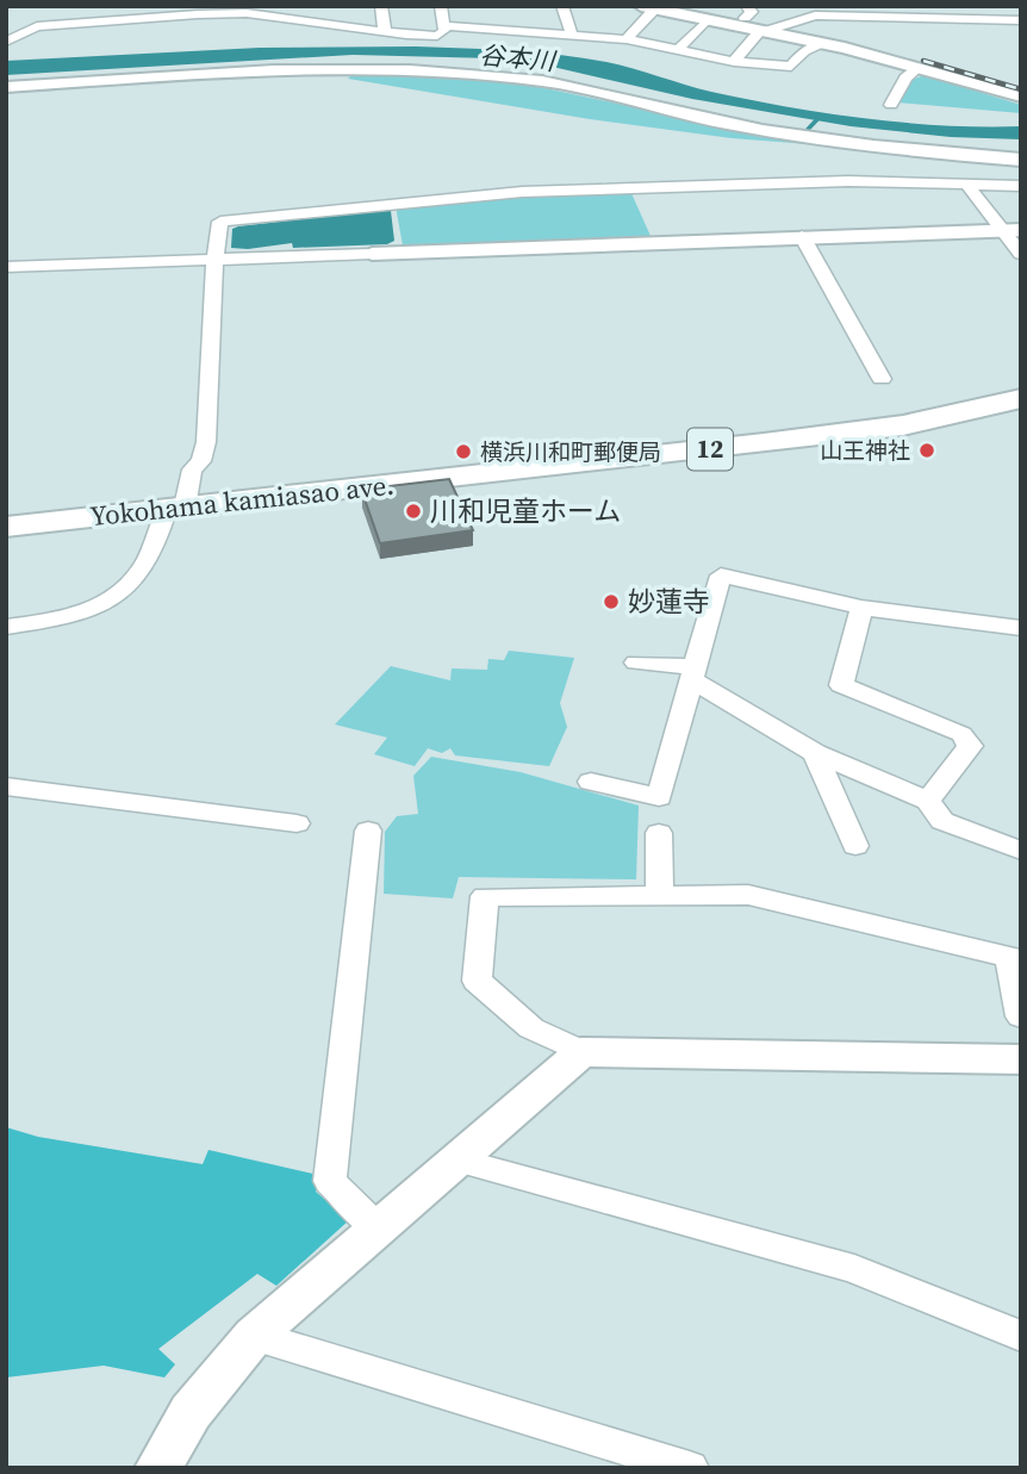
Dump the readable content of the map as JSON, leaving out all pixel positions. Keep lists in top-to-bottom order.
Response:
{
  "streets": {
    "main road": ["12", "Yokohama kamiasao ave."]
  },
  "water": ["谷本川"],
  "places": [
    "山王神社",
    "横浜川和町郵便局",
    "川和児童ホーム",
    "妙蓮寺"
  ]
}
